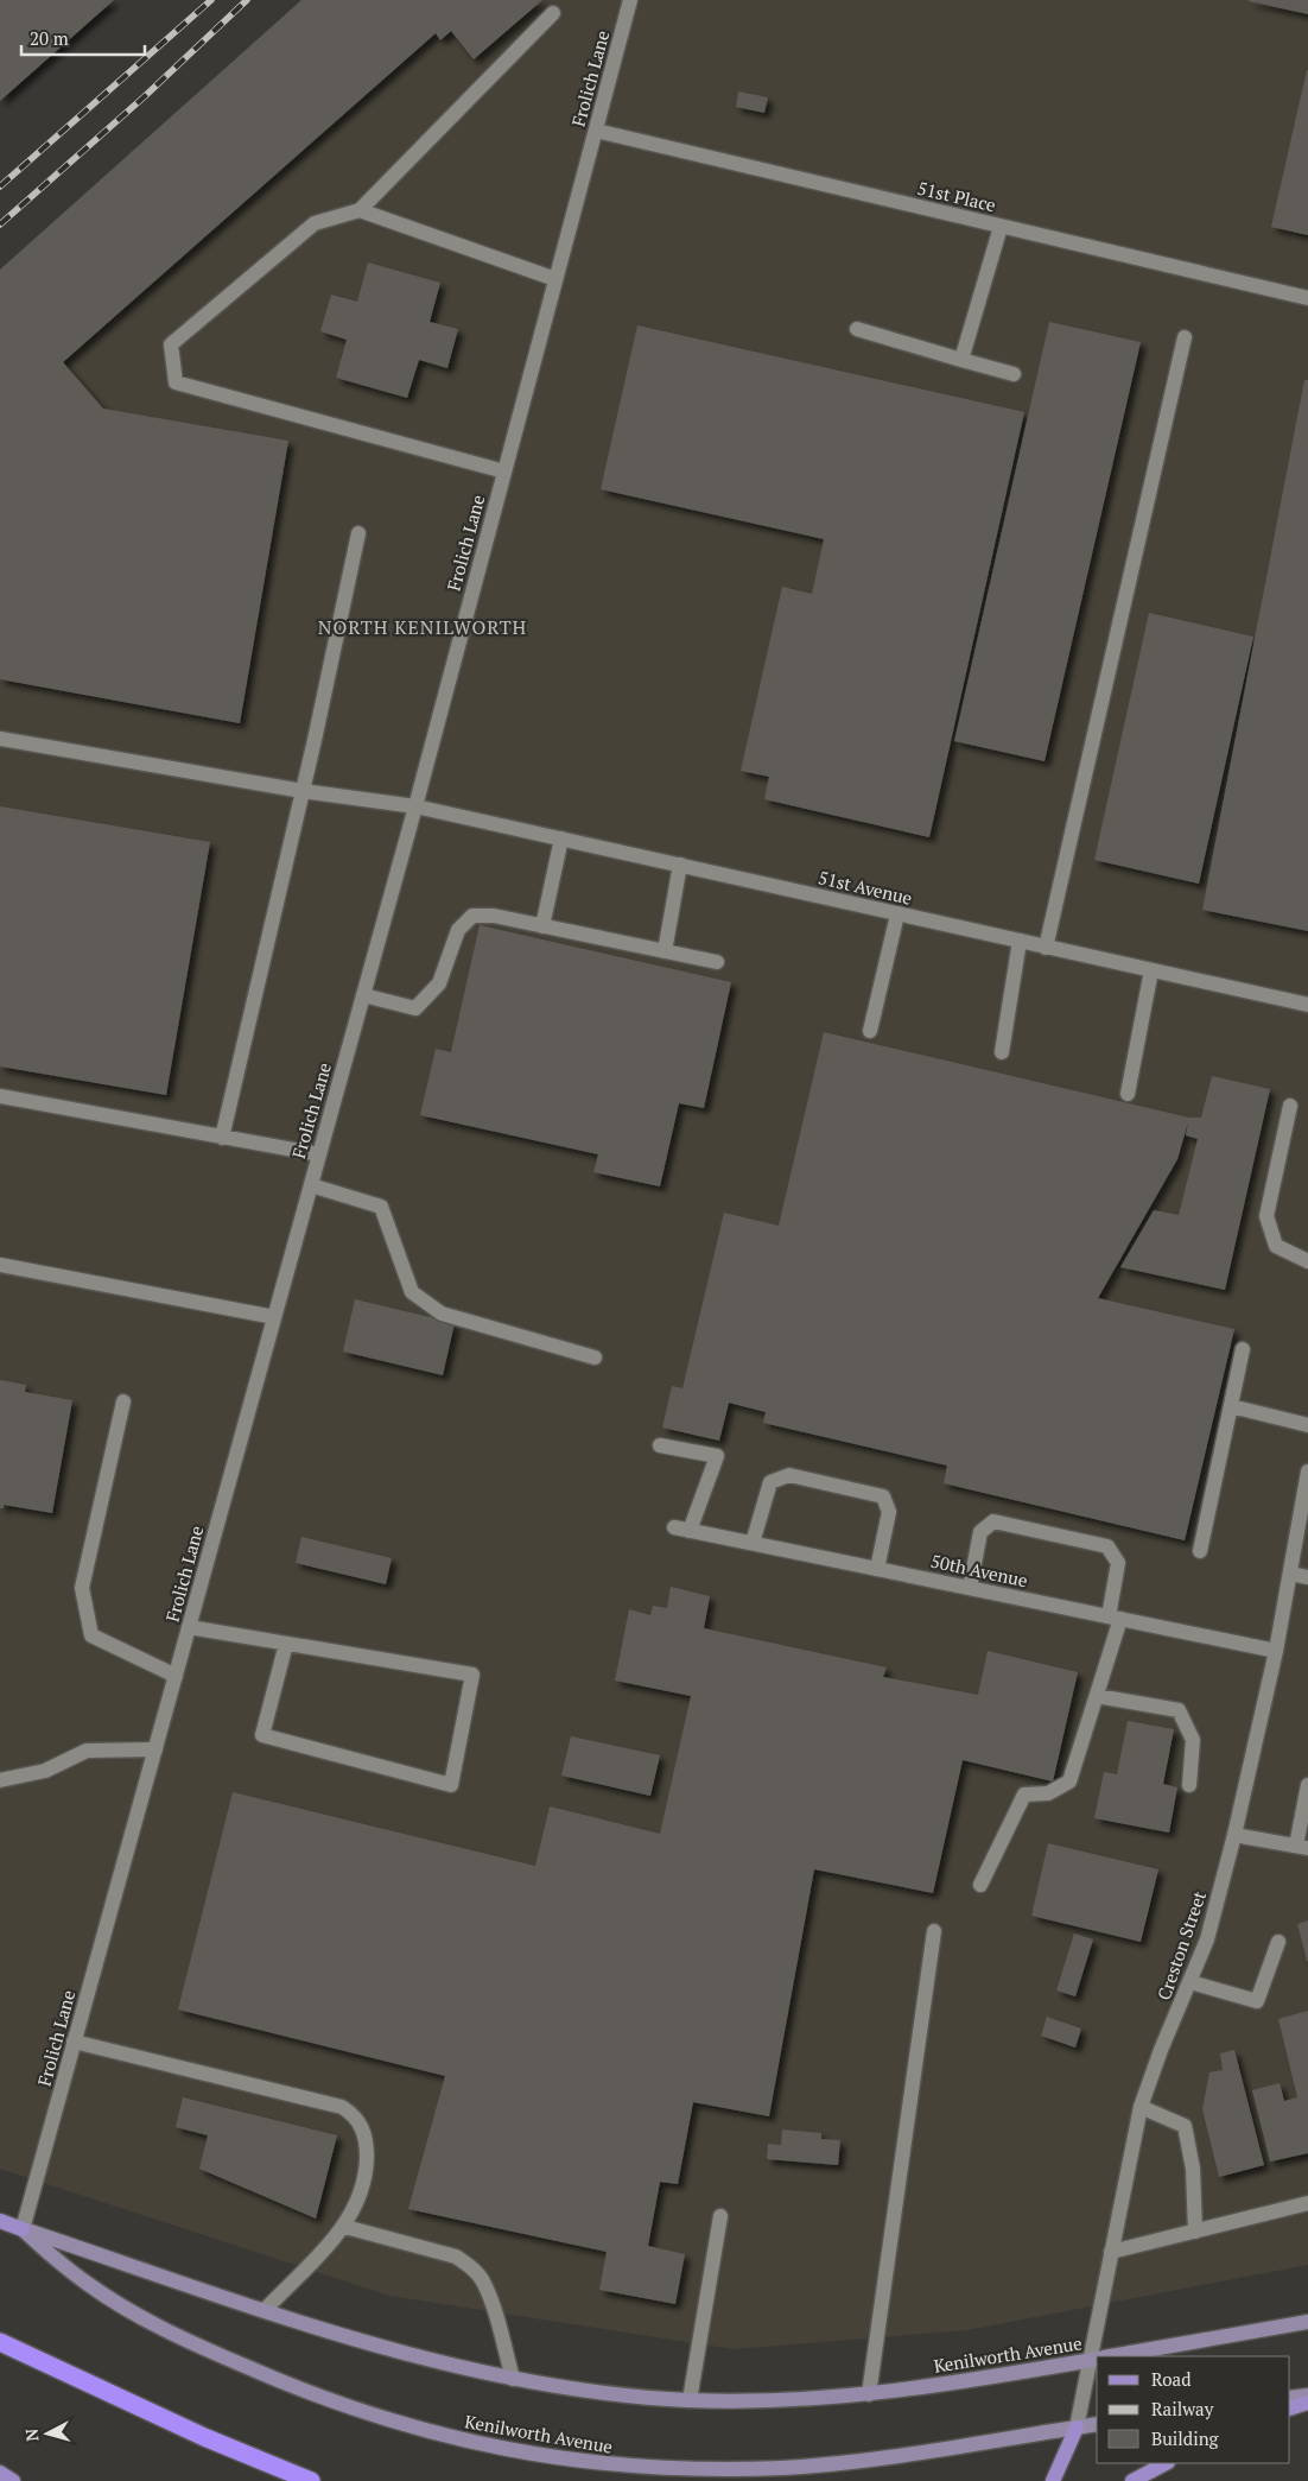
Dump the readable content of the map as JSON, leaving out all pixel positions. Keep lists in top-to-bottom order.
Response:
{
  "streets": {
    "main road": ["Kenilworth Avenue"],
    "street": [
      "Frolich Lane",
      "51st Place",
      "51st Avenue",
      "50th Avenue",
      "Creston Street"
    ]
  },
  "crossings": [
    ["Frolich Lane", "51st Place"],
    ["Frolich Lane", "51st Avenue"],
    ["Frolich Lane", "Kenilworth Avenue"],
    ["50th Avenue", "Creston Street"],
    ["Creston Street", "Kenilworth Avenue"]
  ],
  "districts": ["NORTH KENILWORTH"],
  "legend": ["Road", "Railway", "Building"],
  "scale_bar": "20 m",
  "north": "left"
}
